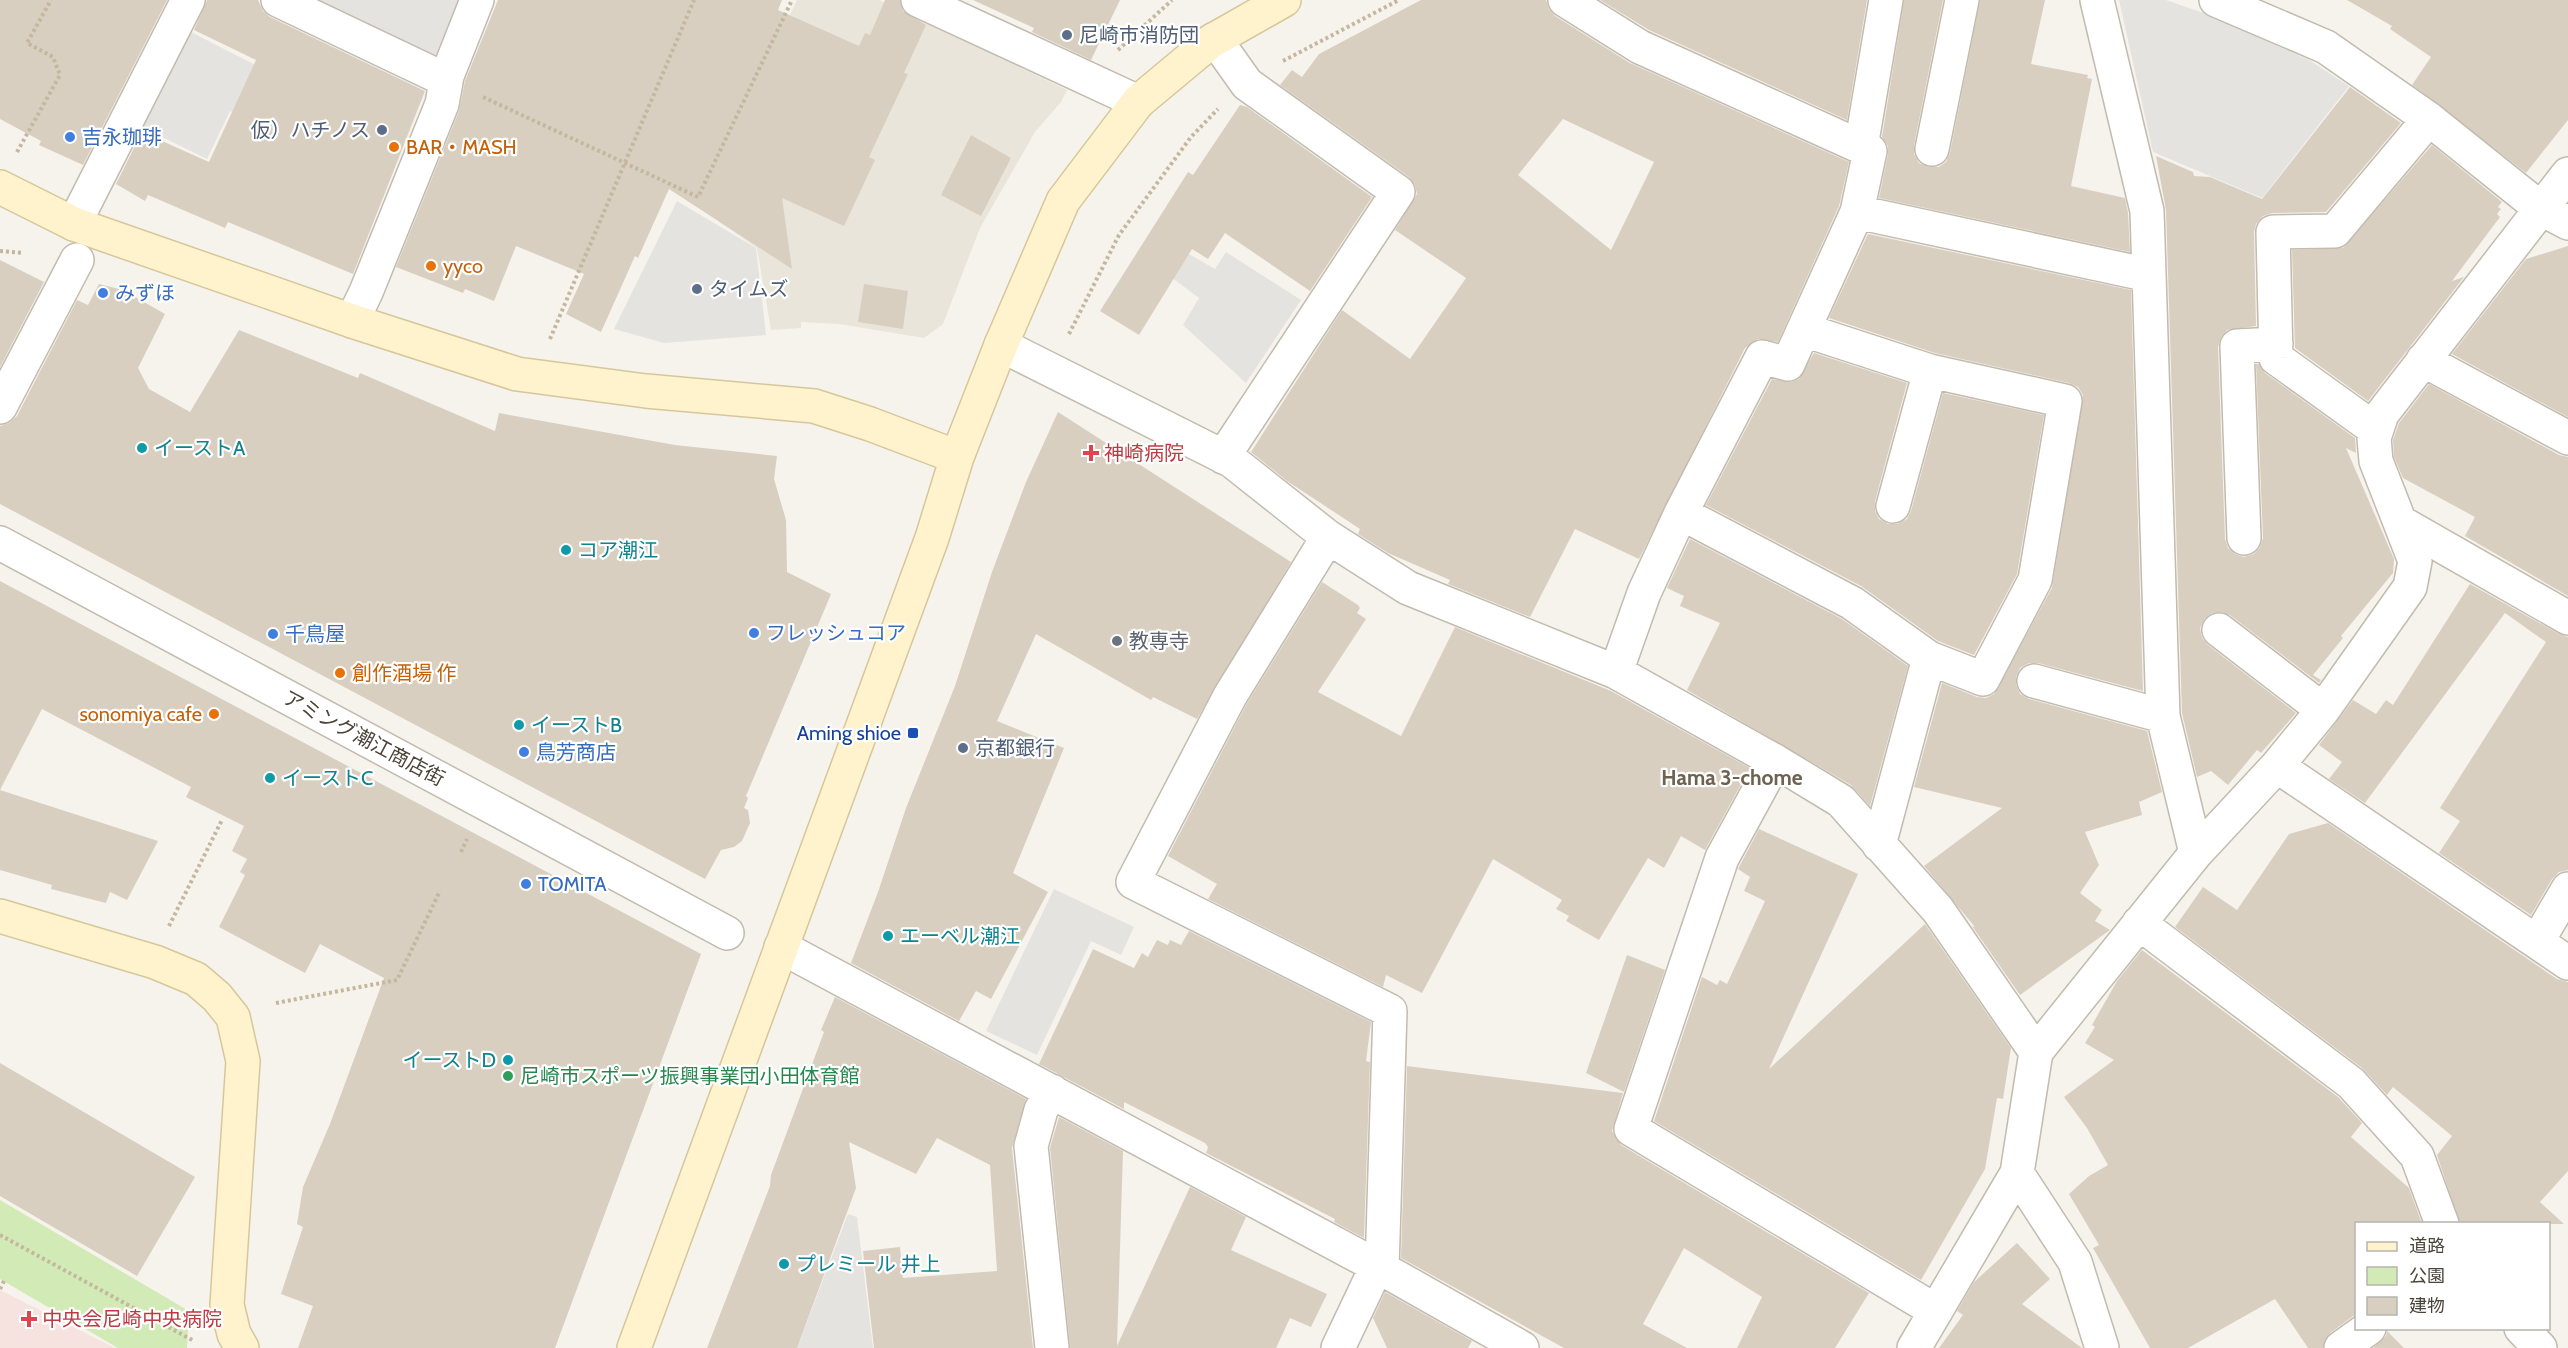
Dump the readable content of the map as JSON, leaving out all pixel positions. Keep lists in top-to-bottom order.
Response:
{
  "streets": {
    "street": ["アミング潮江商店街"]
  },
  "districts": ["Hama 3-chome"],
  "places": {
    "other": [
      "尼崎市消防団",
      "仮）ハチノス",
      "吉永珈琲",
      "BAR・MASH",
      "yyco",
      "タイムズ",
      "みずほ",
      "イーストA",
      "コア潮江",
      "フレッシュコア",
      "千鳥屋",
      "教専寺",
      "創作酒場 作",
      "sonomiya cafe",
      "イーストB",
      "京都銀行",
      "鳥芳商店",
      "イーストC",
      "TOMITA",
      "エーベル潮江",
      "イーストD",
      "尼崎市スポーツ振興事業団小田体育館",
      "プレミール 井上"
    ],
    "health": ["神崎病院", "中央会尼崎中央病院"],
    "transit": ["Aming shioe"]
  },
  "legend": ["道路", "公園", "建物"]
}
